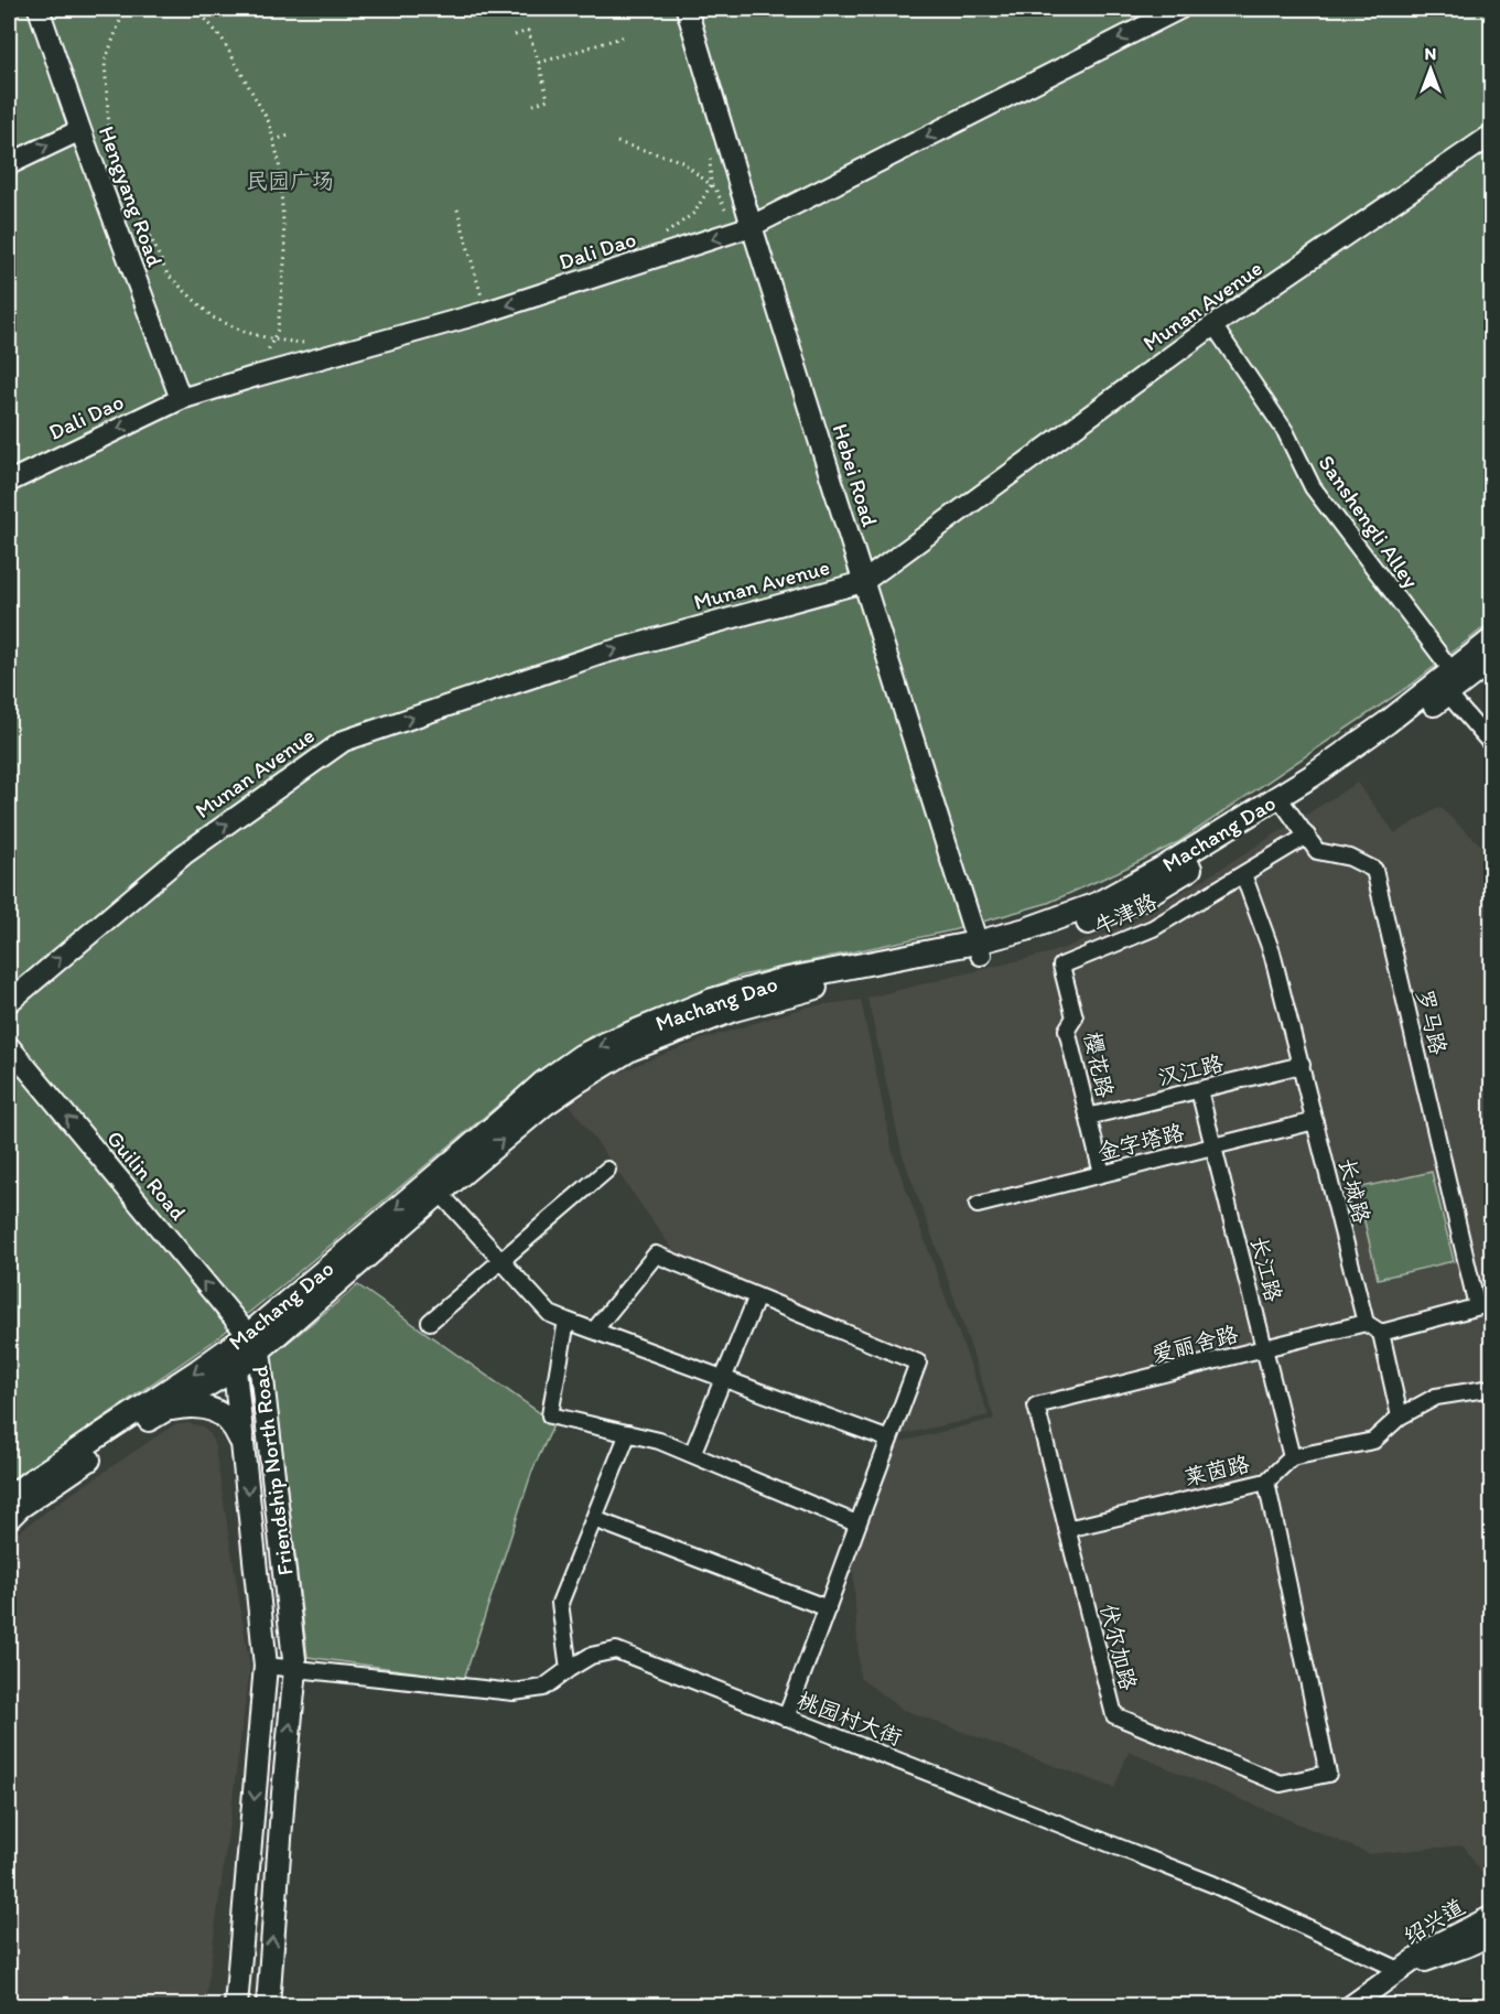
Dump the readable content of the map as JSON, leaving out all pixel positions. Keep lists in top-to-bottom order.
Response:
{
  "streets": {
    "main road": ["Machang Dao", "Friendship North Road"],
    "street": [
      "Hengyang Road",
      "Dali Dao",
      "Munan Avenue",
      "Hebei Road",
      "Sanshengli Alley",
      "牛津路",
      "罗马路",
      "樱花路",
      "汉江路",
      "金字塔路",
      "Guilin Road",
      "长城路",
      "长江路",
      "爱丽舍路",
      "莱茵路",
      "伏尔加路",
      "桃园村大街",
      "绍兴道"
    ]
  },
  "crossings": [
    ["Hengyang Road", "Dali Dao"],
    ["Dali Dao", "Hebei Road"],
    ["Munan Avenue", "Hebei Road"],
    ["Munan Avenue", "Sanshengli Alley"],
    ["Hebei Road", "Machang Dao"],
    ["Sanshengli Alley", "Machang Dao"],
    ["Machang Dao", "罗马路"],
    ["Machang Dao", "Guilin Road"],
    ["Machang Dao", "Friendship North Road"],
    ["牛津路", "罗马路"],
    ["牛津路", "樱花路"],
    ["牛津路", "长城路"],
    ["樱花路", "汉江路"],
    ["樱花路", "金字塔路"],
    ["汉江路", "长城路"],
    ["汉江路", "长江路"],
    ["金字塔路", "长城路"],
    ["金字塔路", "长江路"],
    ["Guilin Road", "Friendship North Road"],
    ["长城路", "爱丽舍路"],
    ["长江路", "爱丽舍路"],
    ["长江路", "莱茵路"],
    ["爱丽舍路", "伏尔加路"],
    ["Friendship North Road", "桃园村大街"],
    ["莱茵路", "伏尔加路"],
    ["桃园村大街", "绍兴道"]
  ],
  "one_way": ["Dali Dao", "Munan Avenue", "Guilin Road"],
  "parks": ["民园广场"],
  "north": "top"
}
